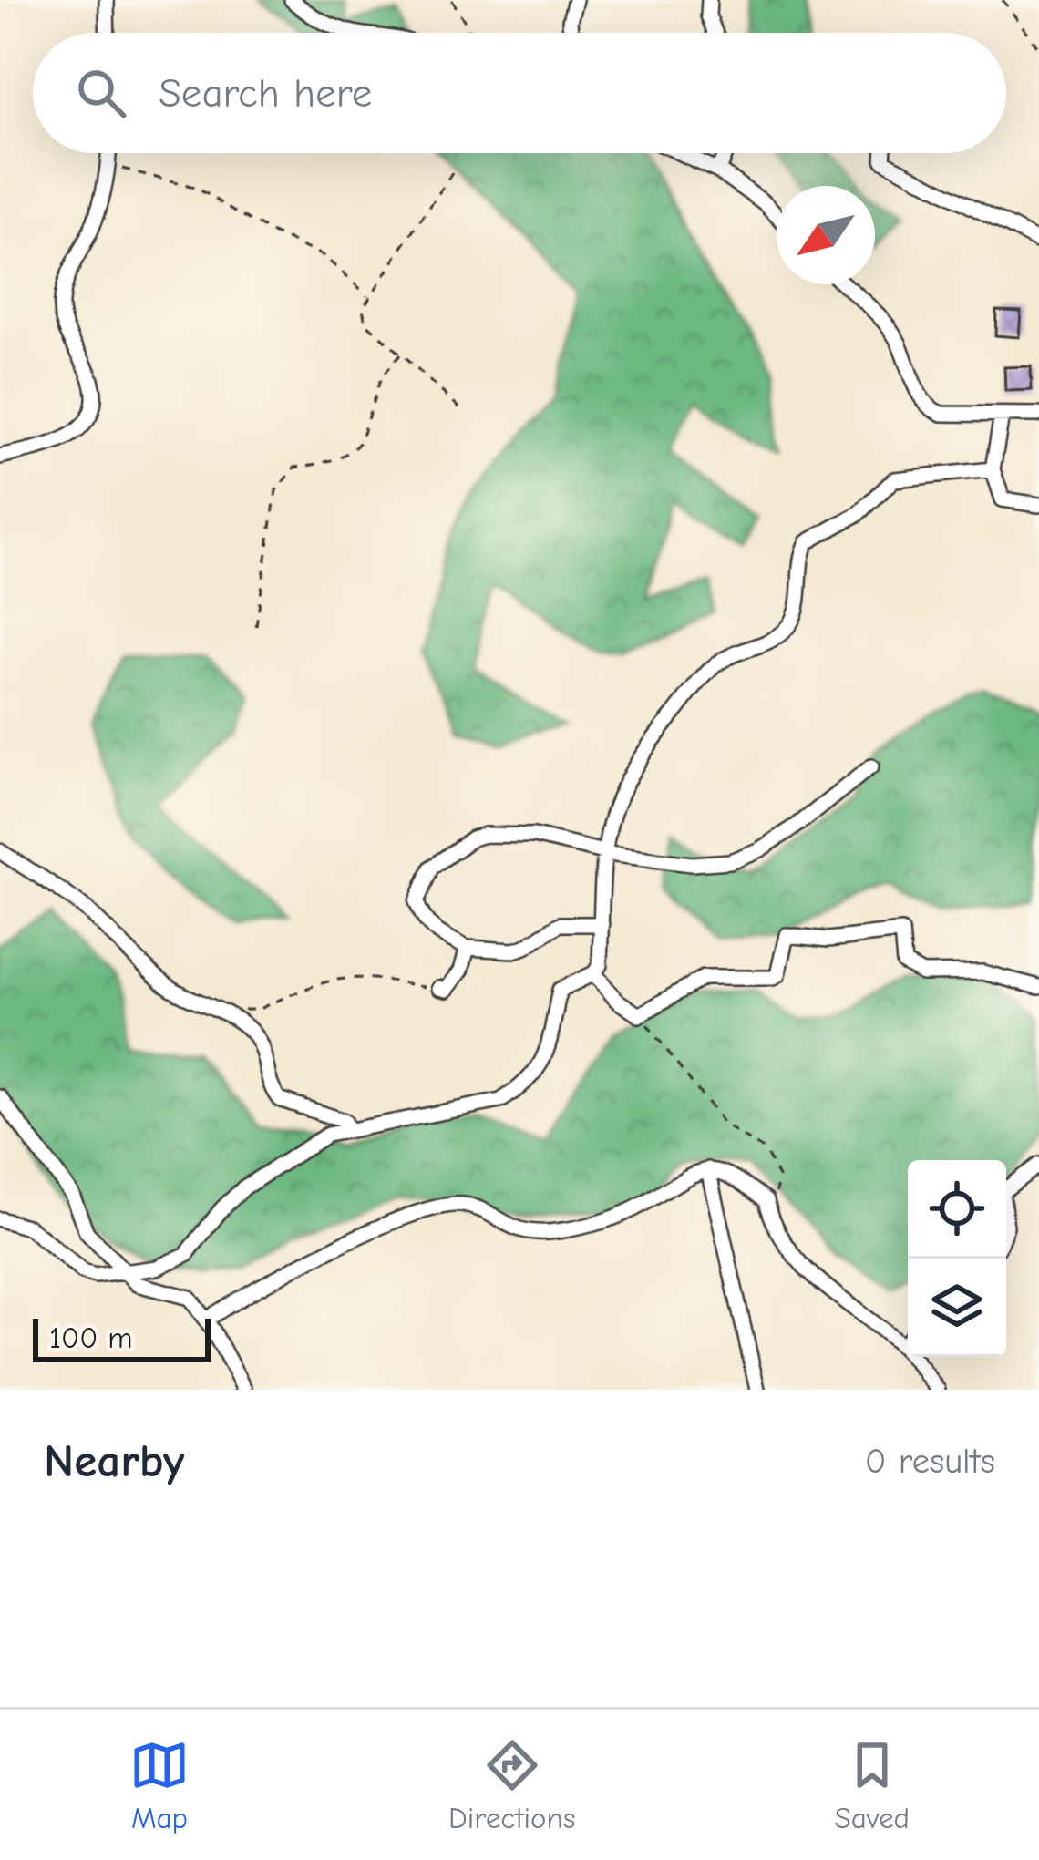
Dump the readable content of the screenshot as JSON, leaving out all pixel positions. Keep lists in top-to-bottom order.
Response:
{
  "scale_bar": "100 m",
  "north": "bottom left",
  "page": {
    "search": "Search here",
    "scale": "100 m",
    "heading": ["Nearby", "0 results"],
    "nav": ["Map", "Directions", "Saved"]
  }
}
